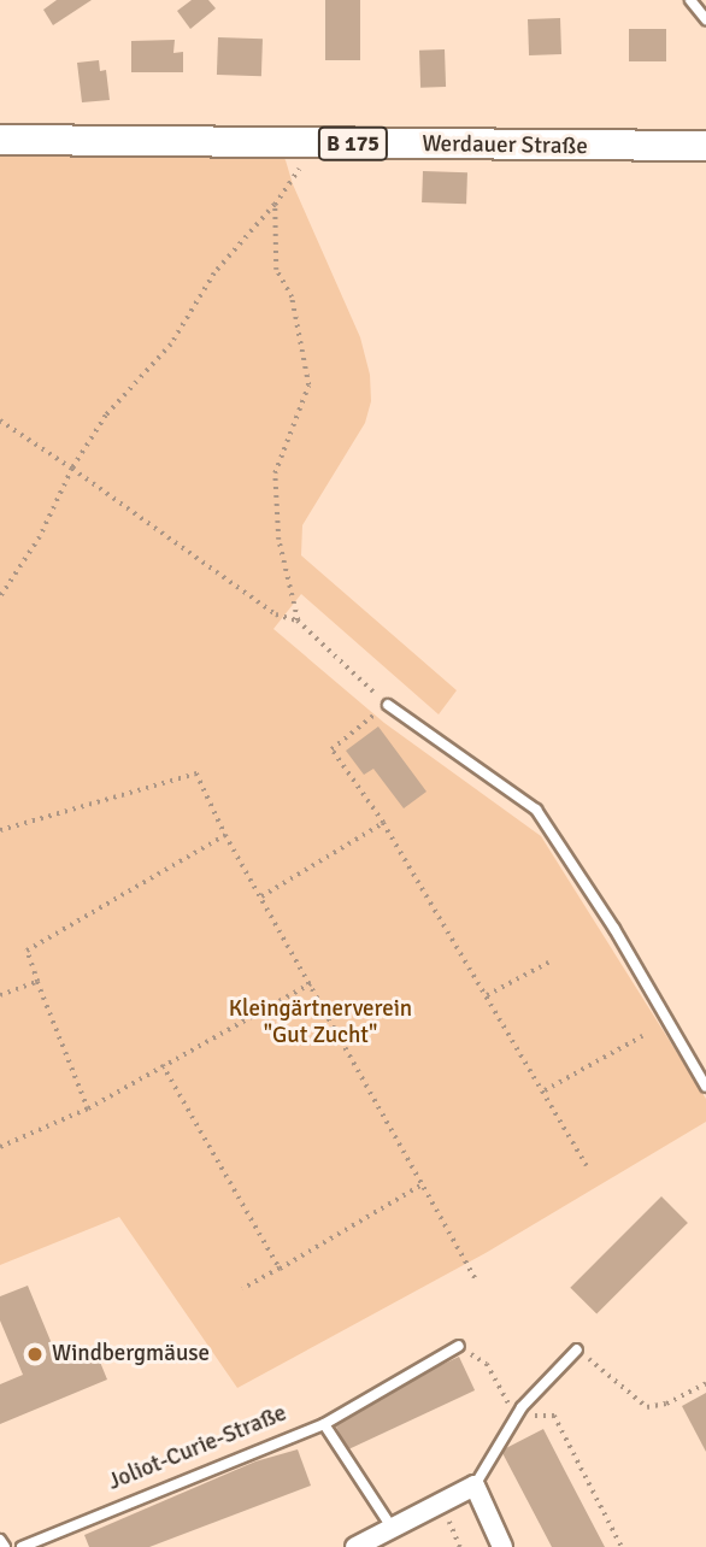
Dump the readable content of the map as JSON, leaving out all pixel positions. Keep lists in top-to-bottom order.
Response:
{
  "streets": {
    "main road": ["B 175", "Werdauer Straße"],
    "lane": ["Joliot-Curie-Straße"]
  },
  "parks": ["Kleingärtnerverein \"Gut Zucht\""],
  "places": ["Windbergmäuse"]
}
